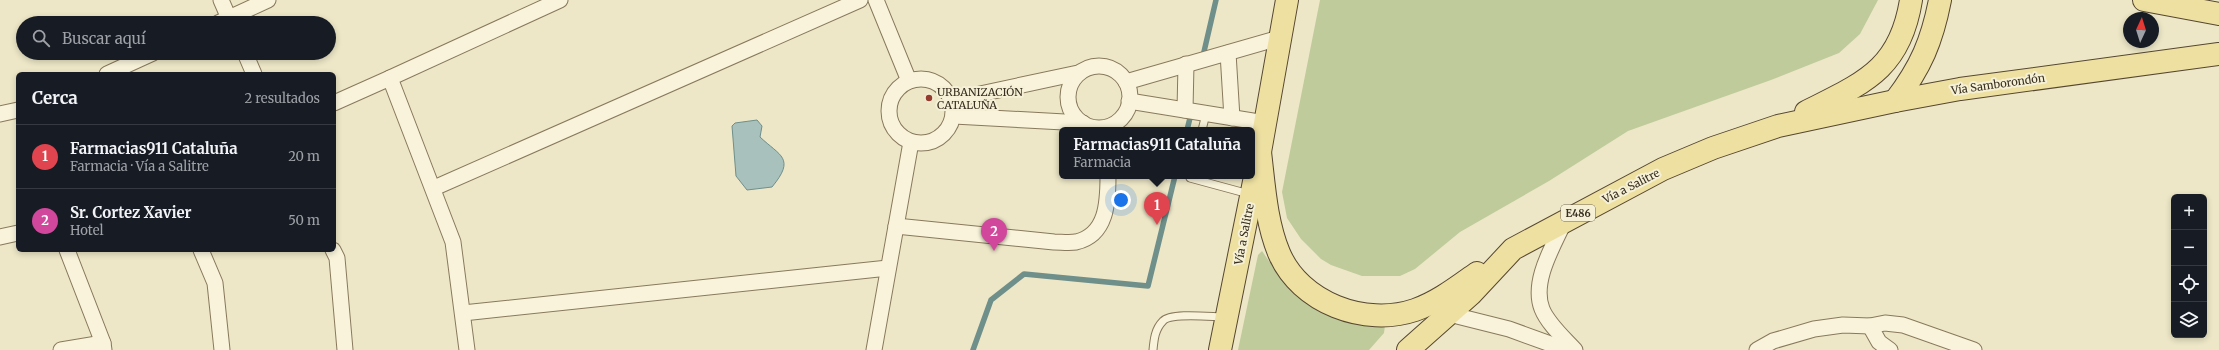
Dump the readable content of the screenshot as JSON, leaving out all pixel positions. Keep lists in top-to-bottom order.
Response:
{
  "streets": {
    "main road": ["Vía Samborondón", "Vía a Salitre", "E486"]
  },
  "crossings": [
    ["Vía Samborondón", "Vía a Salitre"]
  ],
  "places": ["URBANIZACIÓN CATALUÑA"],
  "north": "top",
  "page": {
    "search": "Buscar aquí",
    "heading": ["Cerca", "2 resultados"],
    "list": [
      {
        "mark": "1",
        "name": "Farmacias911 Cataluña",
        "note": "Farmacia · Vía a Salitre",
        "value": "20 m"
      },
      {
        "mark": "2",
        "name": "Sr. Cortez Xavier",
        "note": "Hotel",
        "value": "50 m"
      }
    ],
    "popup": ["Farmacias911 Cataluña", "Farmacia"],
    "pins": ["1", "2"],
    "map_buttons": ["+", "−"]
  }
}
